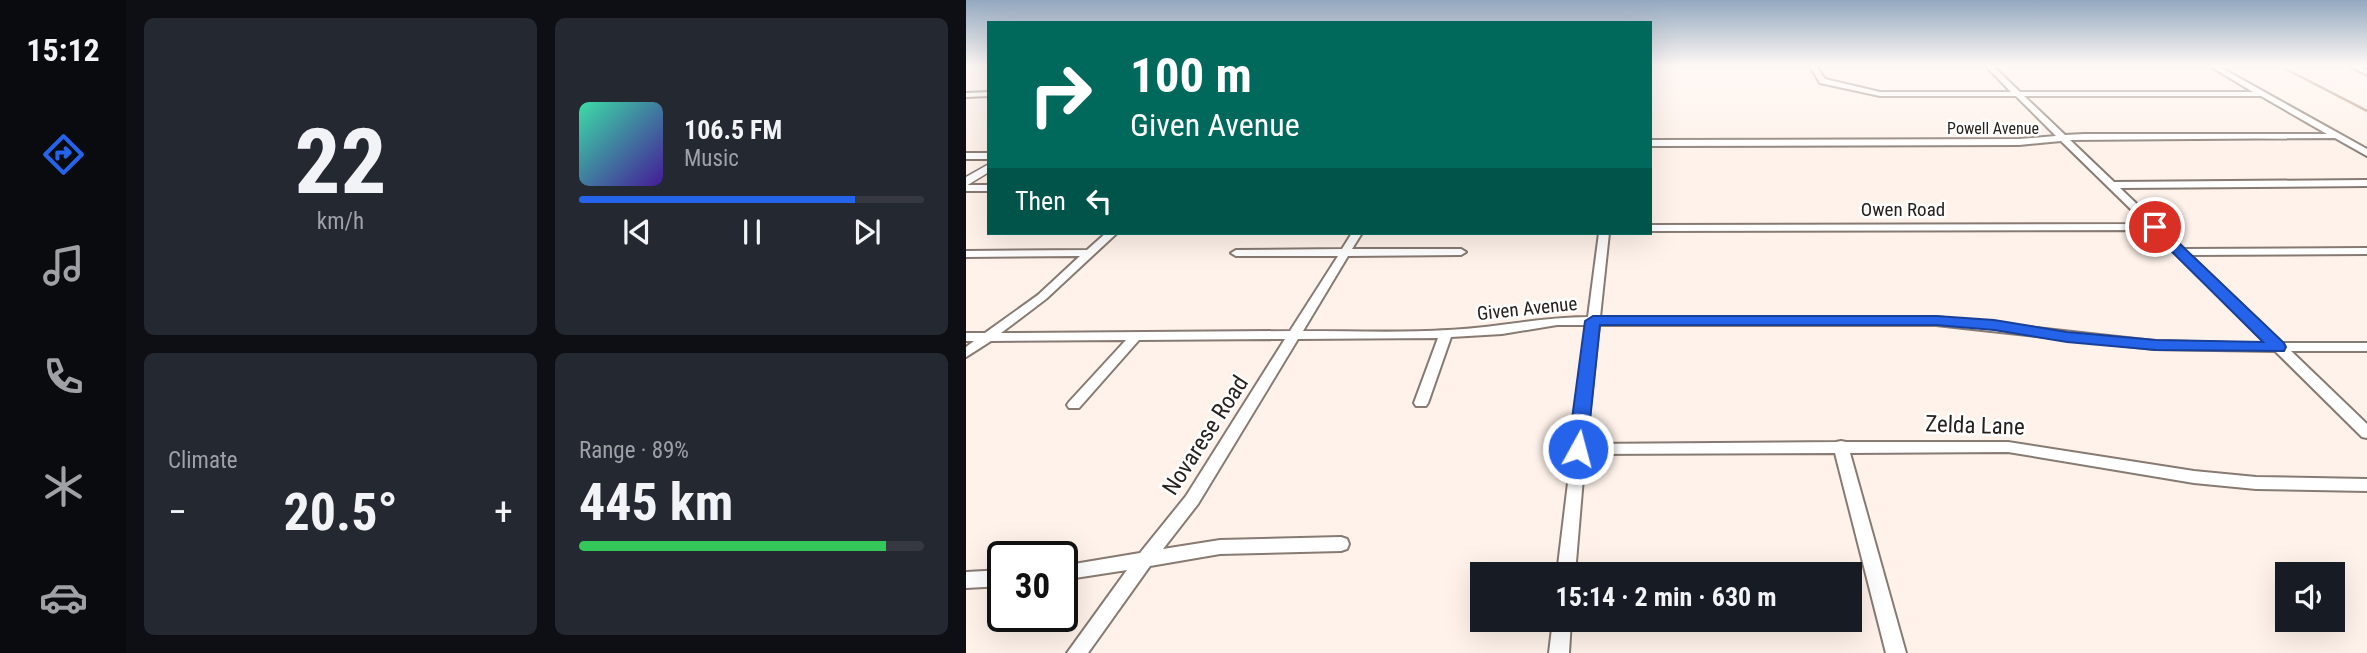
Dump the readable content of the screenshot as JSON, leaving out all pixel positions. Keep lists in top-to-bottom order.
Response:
{
  "streets": {
    "street": [
      "Powell Avenue",
      "Owen Road",
      "Given Avenue",
      "Zelda Lane",
      "Novarese Road"
    ]
  },
  "crossings": [
    ["Given Avenue", "Novarese Road"]
  ],
  "page": {
    "tabs": "15:12",
    "tile": [
      ["22", "km/h"],
      "Climate",
      ["Range · 89%", "445 km"]
    ],
    "turn": ["100 m", "Given Avenue"],
    "song": ["106.5 FM", "Music"],
    "then": "Then",
    "heat": ["−", "20.5°", "+"],
    "limit": "30",
    "trip": "15:14 · 2 min · 630 m"
  }
}
